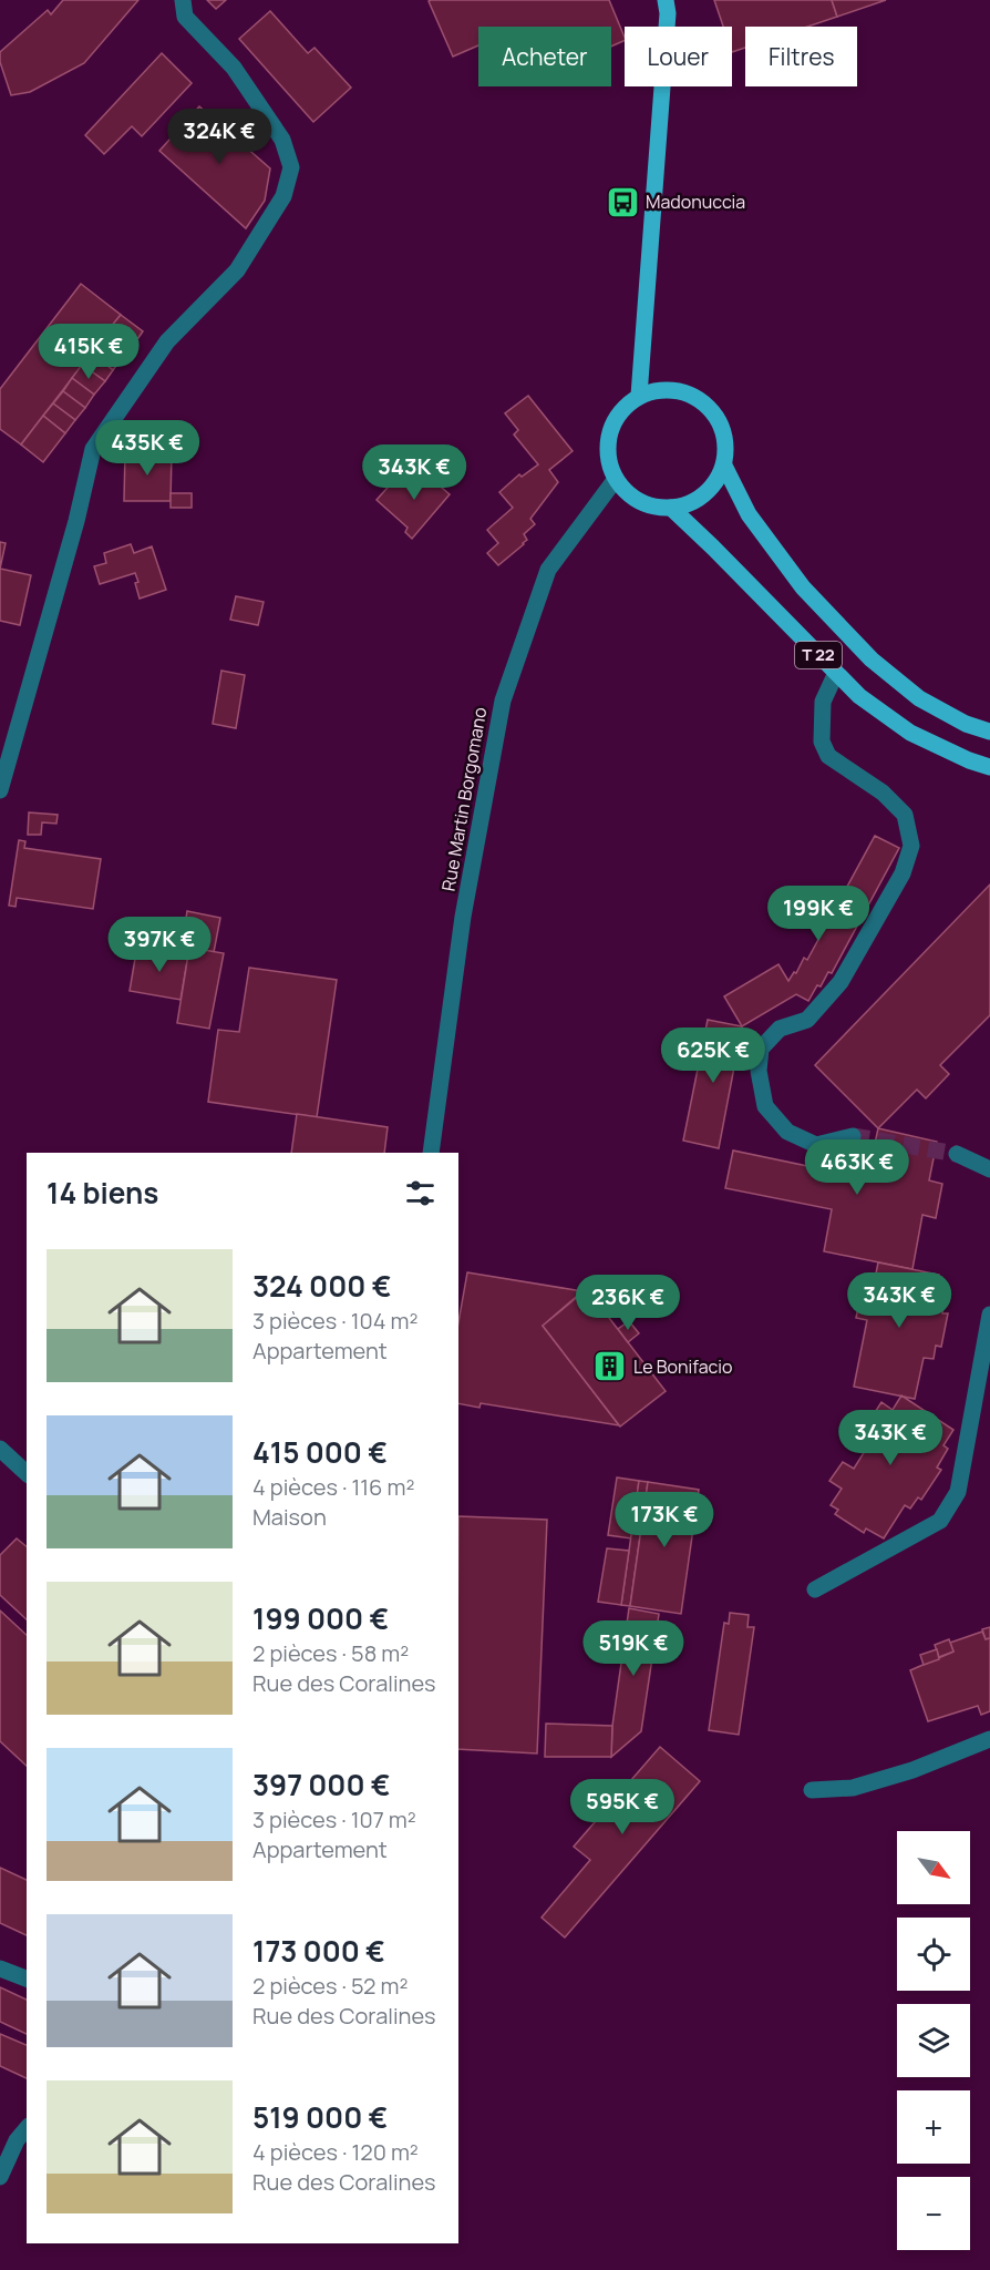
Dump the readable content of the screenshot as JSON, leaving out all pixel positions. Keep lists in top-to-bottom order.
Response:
{
  "streets": {
    "main road": ["T 22"],
    "street": ["Rue Martin Borgomano"]
  },
  "crossings": [
    ["T 22", "Rue Martin Borgomano"]
  ],
  "places": {
    "bus stop": ["Madonuccia"],
    "building": ["Le Bonifacio"]
  },
  "north": "bottom right",
  "page": {
    "chip": ["Acheter", "Louer", "Filtres"],
    "price": [
      "324K €",
      "415K €",
      "435K €",
      "343K €",
      "199K €",
      "397K €",
      "625K €",
      "463K €",
      "343K €",
      "236K €",
      "343K €",
      "173K €",
      "519K €",
      "595K €"
    ],
    "heading": "14 biens",
    "list": [
      {
        "name": "324 000 €",
        "note": "3 pièces · 104 m² · Appartement"
      },
      {
        "name": "415 000 €",
        "note": "4 pièces · 116 m² · Maison"
      },
      {
        "name": "199 000 €",
        "note": "2 pièces · 58 m² · Rue des Coralines"
      },
      {
        "name": "397 000 €",
        "note": "3 pièces · 107 m² · Appartement"
      },
      {
        "name": "173 000 €",
        "note": "2 pièces · 52 m² · Rue des Coralines"
      },
      {
        "name": "519 000 €",
        "note": "4 pièces · 120 m² · Rue des Coralines"
      }
    ],
    "map_buttons": ["+", "−"]
  }
}
